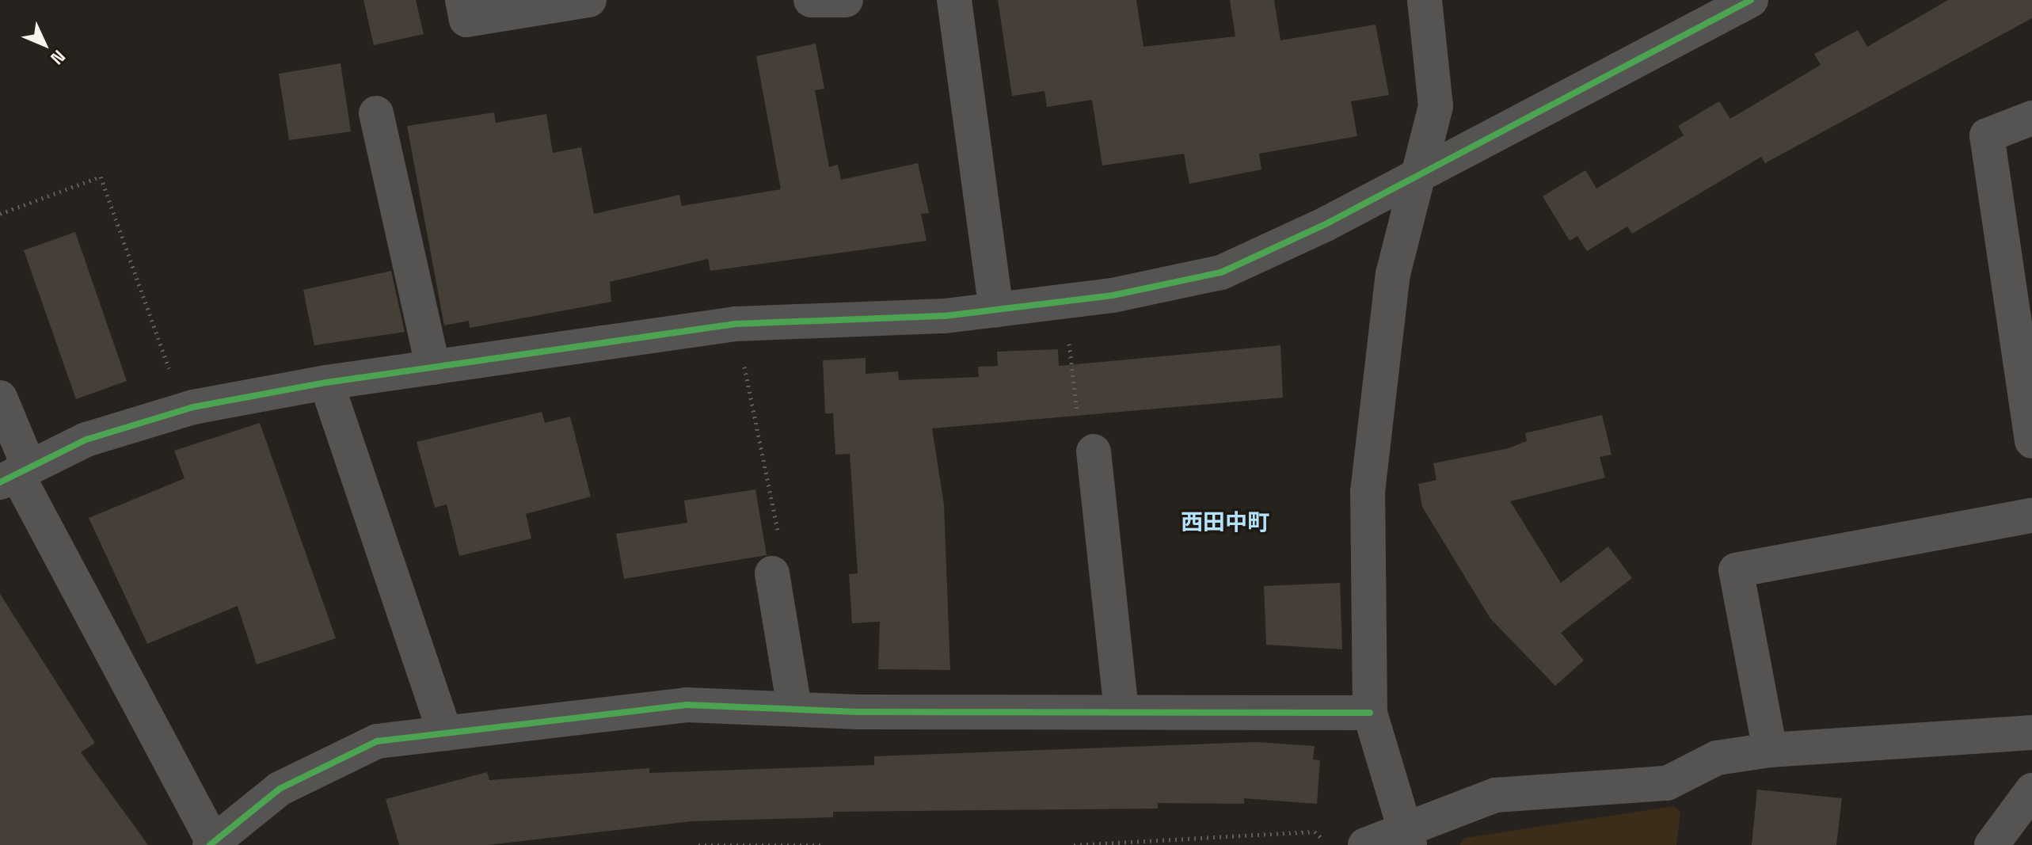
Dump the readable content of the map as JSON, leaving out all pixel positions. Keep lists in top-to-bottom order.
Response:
{
  "districts": ["西田中町"],
  "north": "bottom right"
}
